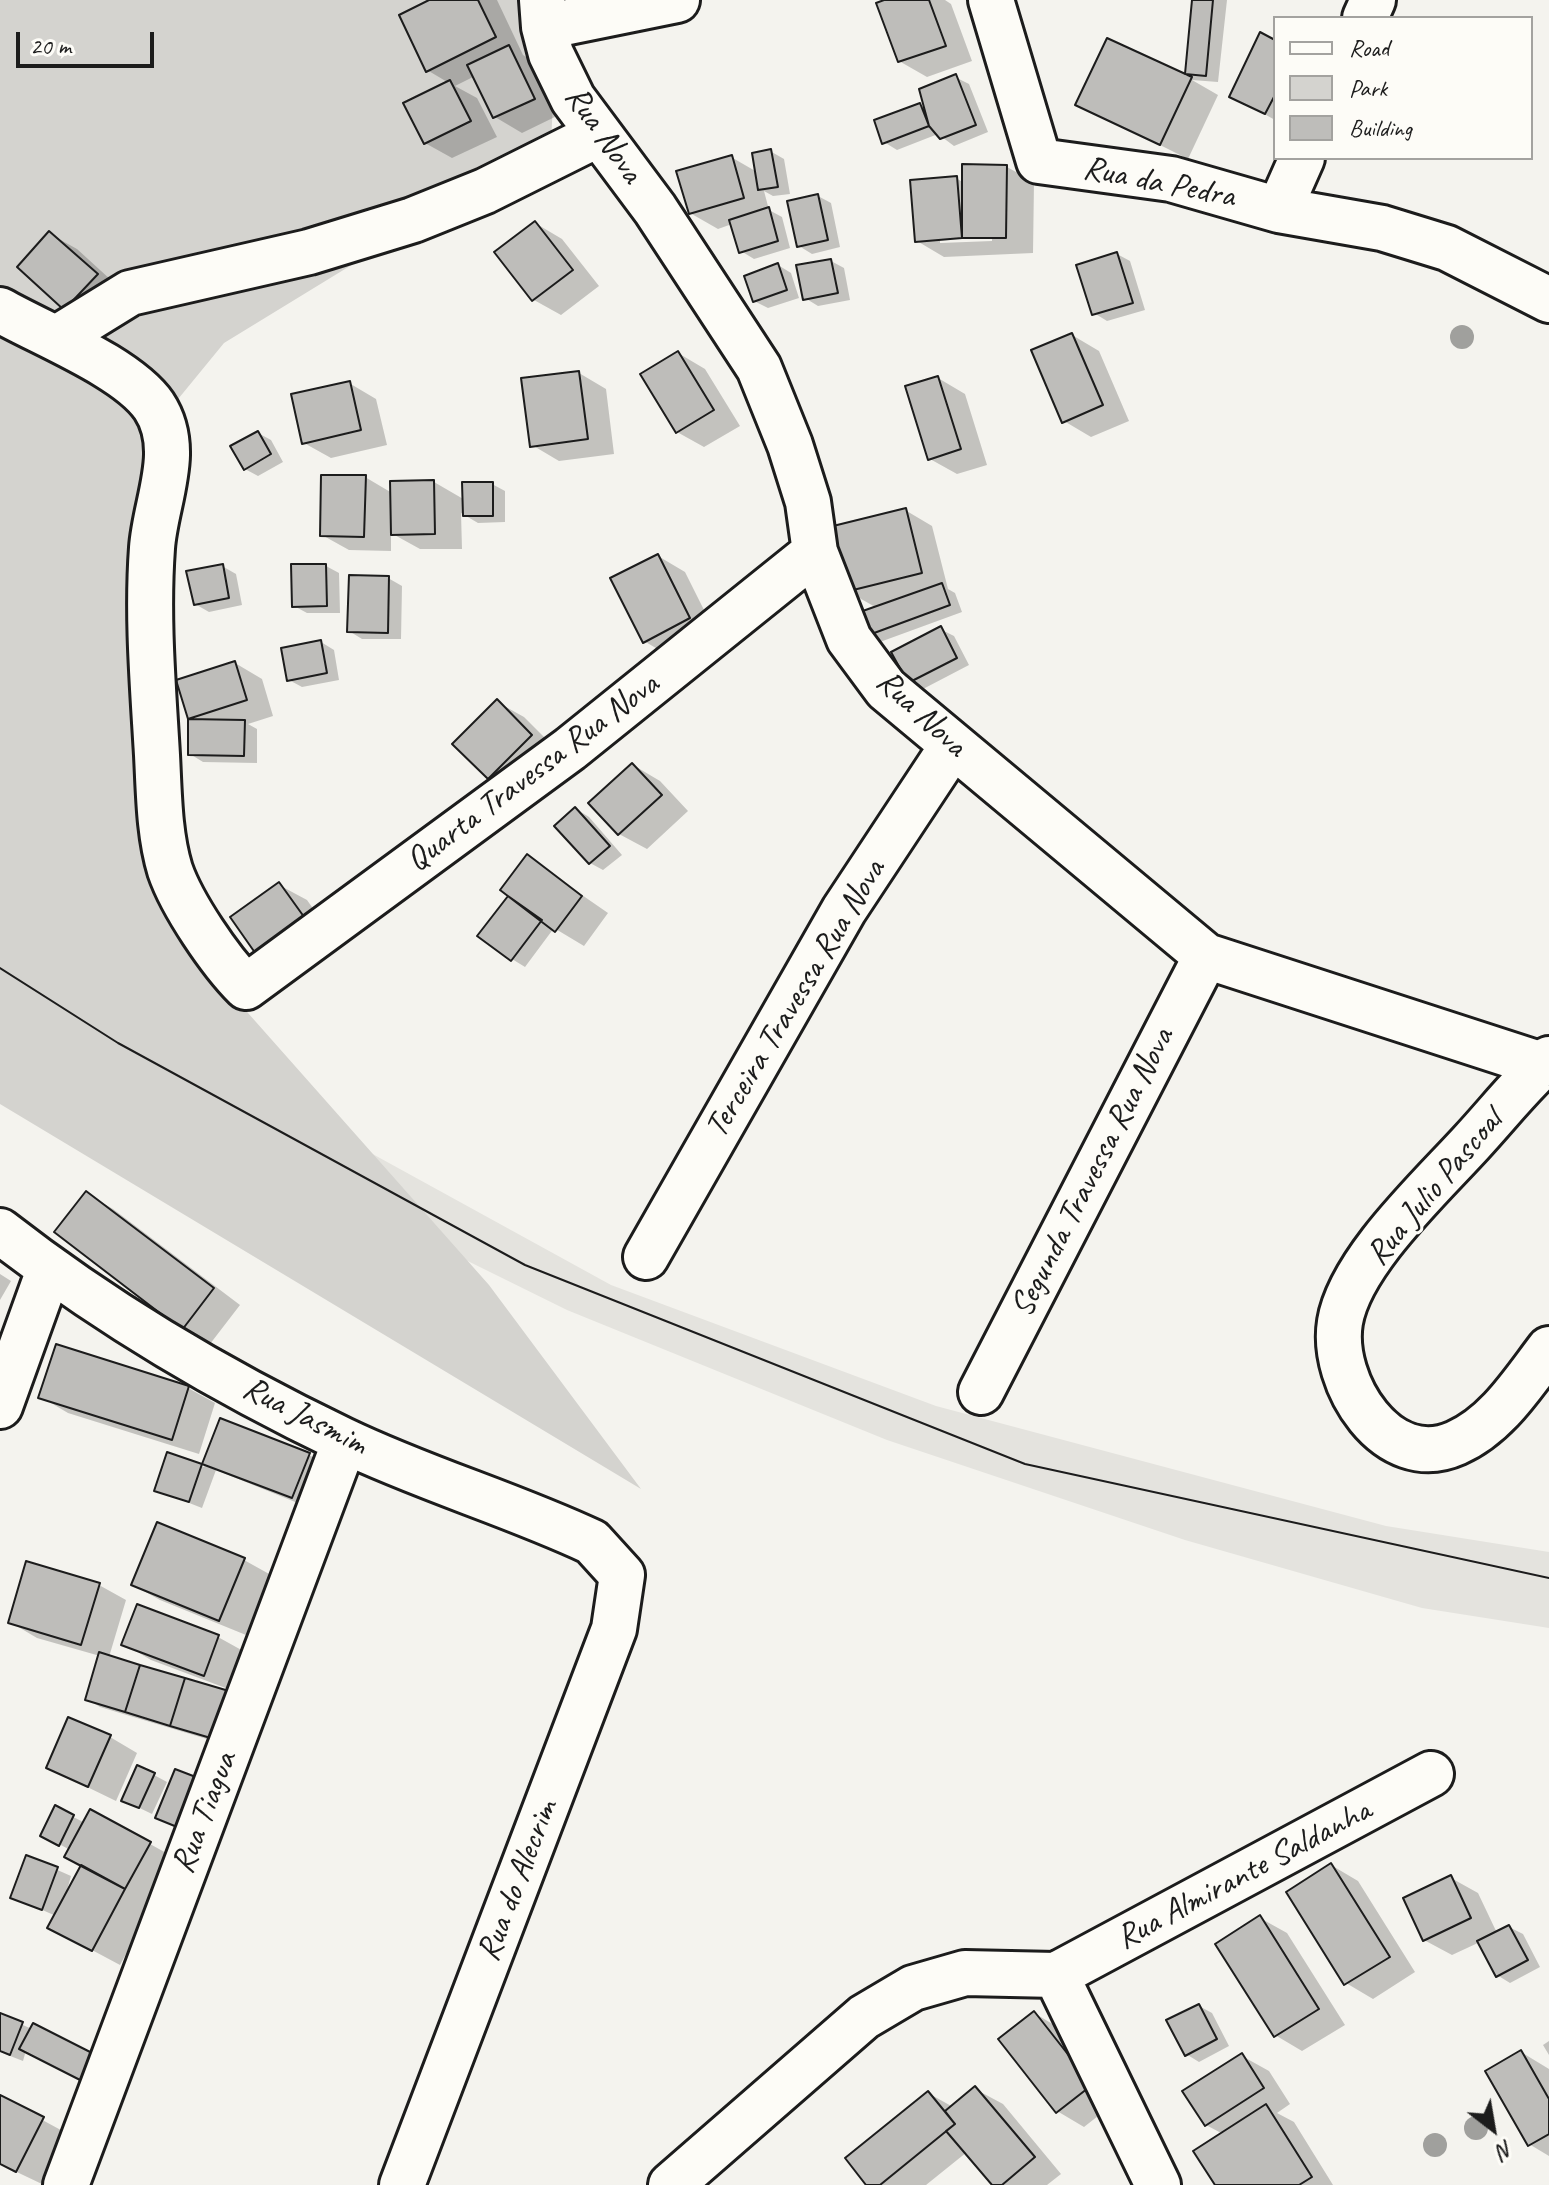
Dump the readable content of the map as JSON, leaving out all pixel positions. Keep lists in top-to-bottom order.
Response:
{
  "streets": {
    "street": [
      "Rua Nova",
      "Rua da Pedra",
      "Quarta Travessa Rua Nova",
      "Terceira Travessa Rua Nova",
      "Segunda Travessa Rua Nova",
      "Rua Julio Pascoal",
      "Rua Jasmim",
      "Rua Tiagua",
      "Rua Almirante Saldanha",
      "Rua do Alecrim"
    ]
  },
  "crossings": [
    ["Rua Nova", "Quarta Travessa Rua Nova"],
    ["Rua Nova", "Terceira Travessa Rua Nova"],
    ["Rua Nova", "Segunda Travessa Rua Nova"],
    ["Rua Nova", "Rua Julio Pascoal"],
    ["Rua Jasmim", "Rua Tiagua"],
    ["Rua Jasmim", "Rua do Alecrim"]
  ],
  "legend": ["Road", "Park", "Building"],
  "scale_bar": "20 m",
  "north": "bottom right"
}
